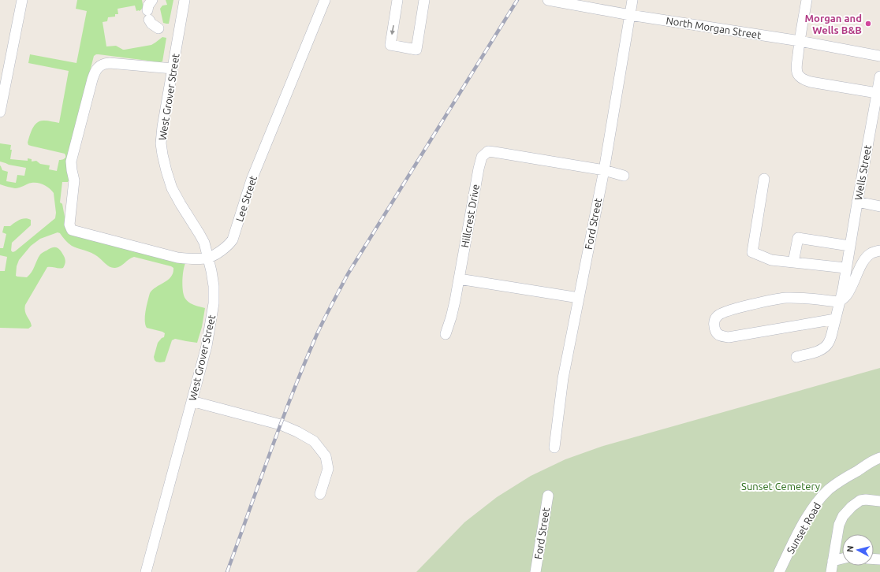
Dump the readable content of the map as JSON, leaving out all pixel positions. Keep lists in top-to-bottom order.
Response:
{
  "streets": {
    "street": [
      "North Morgan Street",
      "West Grover Street",
      "Wells Street",
      "Lee Street",
      "Hillcrest Drive",
      "Ford Street",
      "Sunset Road"
    ]
  },
  "crossings": [
    ["North Morgan Street", "Ford Street"],
    ["West Grover Street", "Lee Street"],
    ["Hillcrest Drive", "Ford Street"]
  ],
  "parks": ["Sunset Cemetery"],
  "places": ["Morgan and Wells B&B"],
  "north": "left"
}
